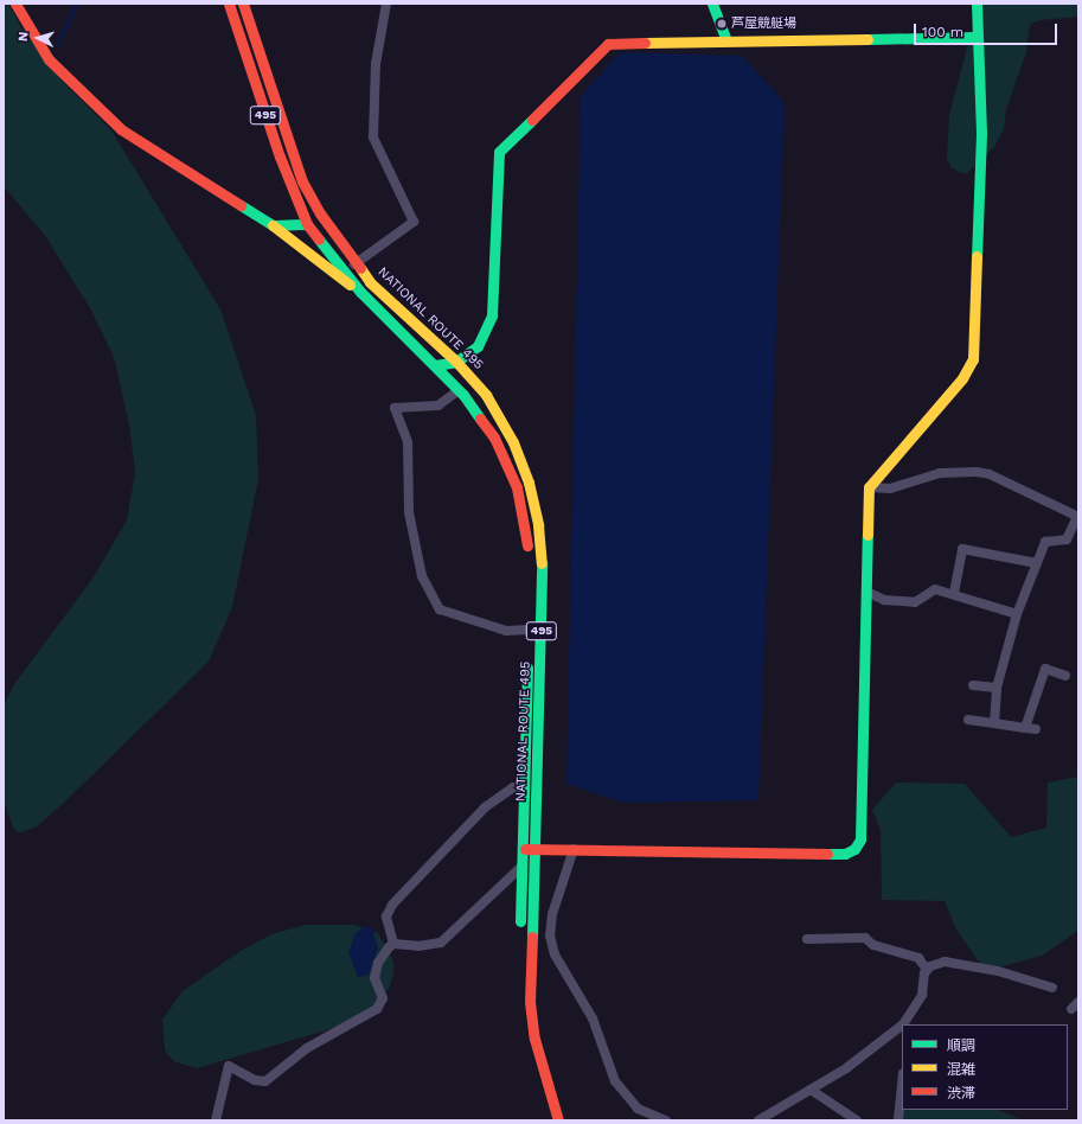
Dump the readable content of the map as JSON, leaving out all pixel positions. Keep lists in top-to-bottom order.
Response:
{
  "streets": {
    "main road": ["495", "NATIONAL ROUTE 495"]
  },
  "places": ["芦屋競艇場"],
  "legend": ["順調", "混雑", "渋滞"],
  "scale_bar": "100 m",
  "north": "left"
}
